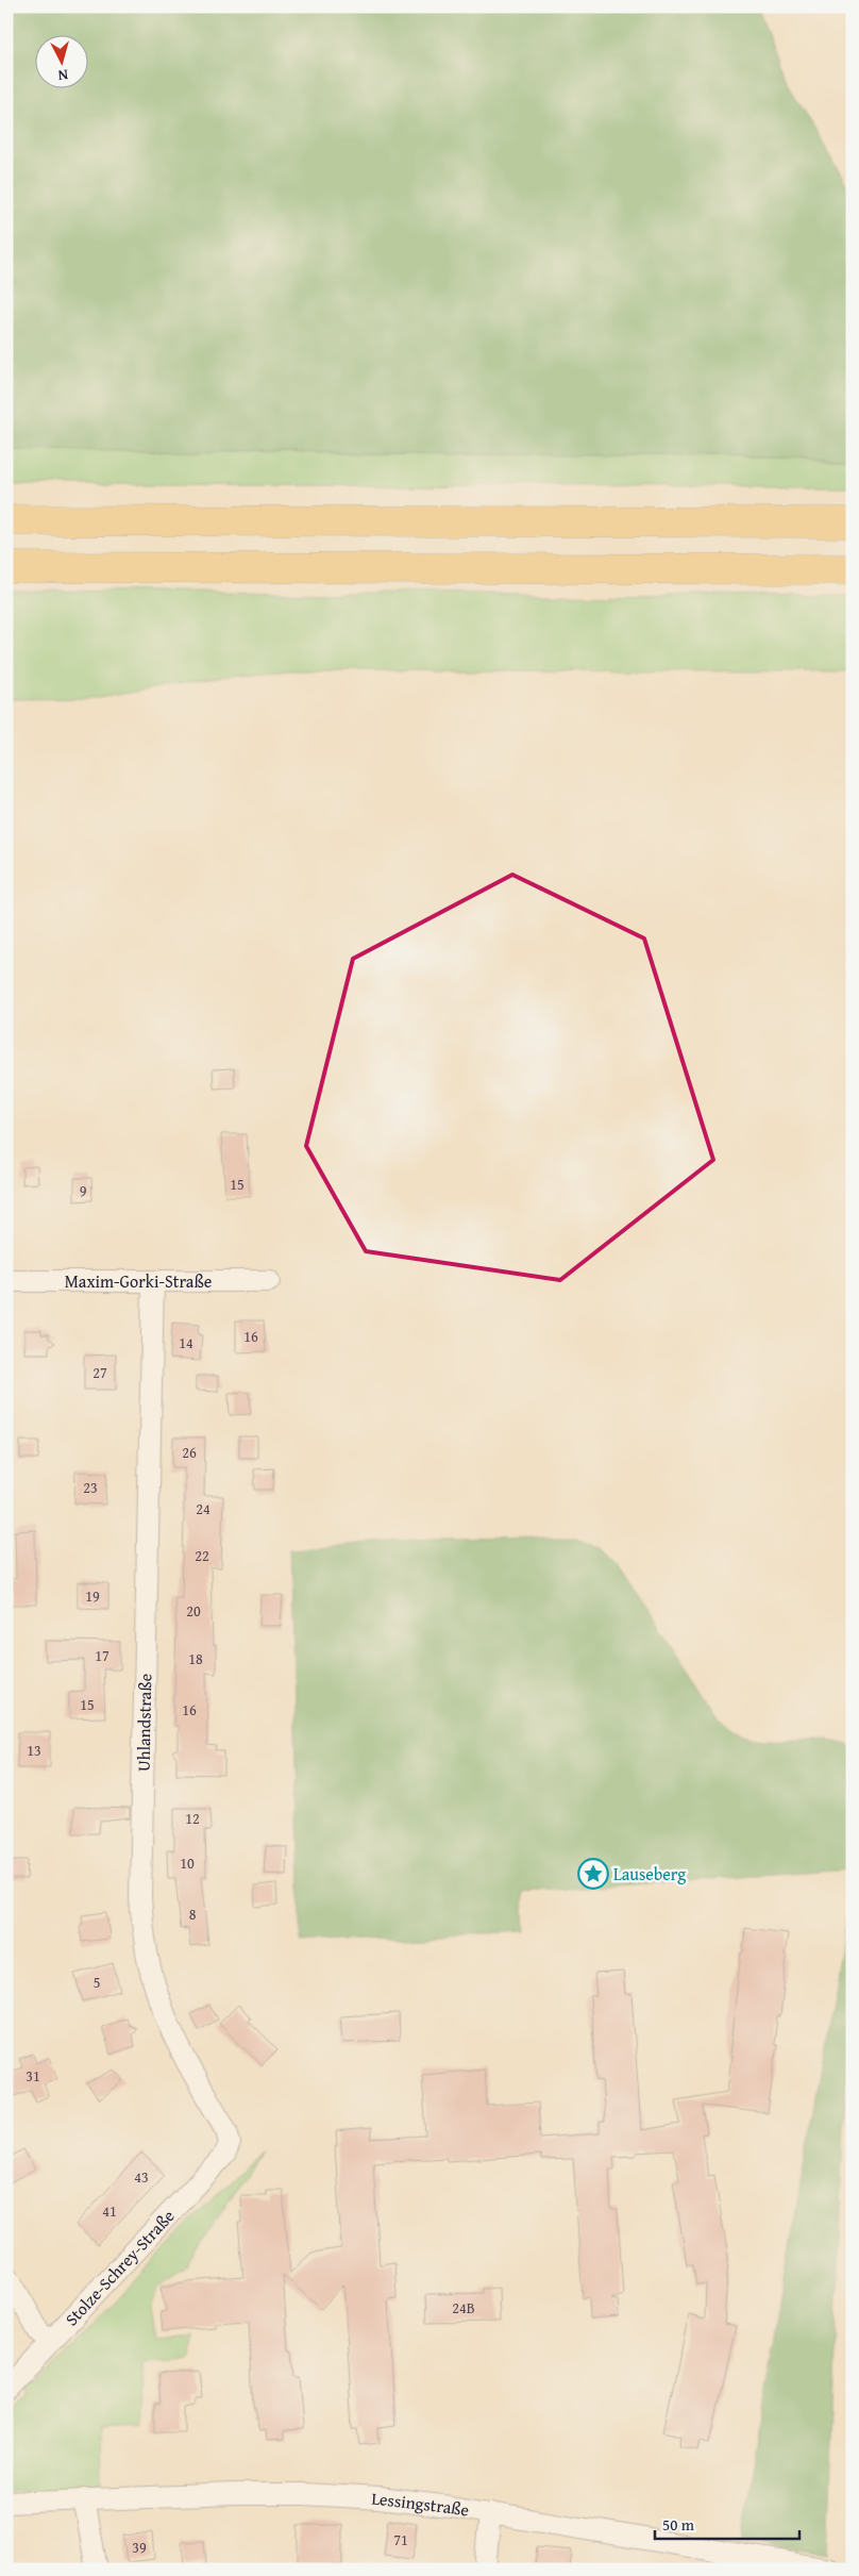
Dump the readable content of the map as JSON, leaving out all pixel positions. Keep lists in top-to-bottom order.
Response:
{
  "streets": {
    "street": [
      "Maxim-Gorki-Straße",
      "Uhlandstraße",
      "Stolze-Schrey-Straße",
      "Lessingstraße"
    ]
  },
  "crossings": [
    ["Maxim-Gorki-Straße", "Uhlandstraße"],
    ["Uhlandstraße", "Stolze-Schrey-Straße"]
  ],
  "places": {
    "place": ["Lauseberg"]
  },
  "house_numbers": [
    "15",
    "9",
    "16",
    "14",
    "27",
    "26",
    "23",
    "24",
    "22",
    "19",
    "20",
    "17",
    "18",
    "15",
    "16",
    "13",
    "12",
    "10",
    "8",
    "5",
    "31",
    "43",
    "41",
    "24B",
    "71",
    "39"
  ],
  "scale_bar": "50 m",
  "north": "bottom"
}
